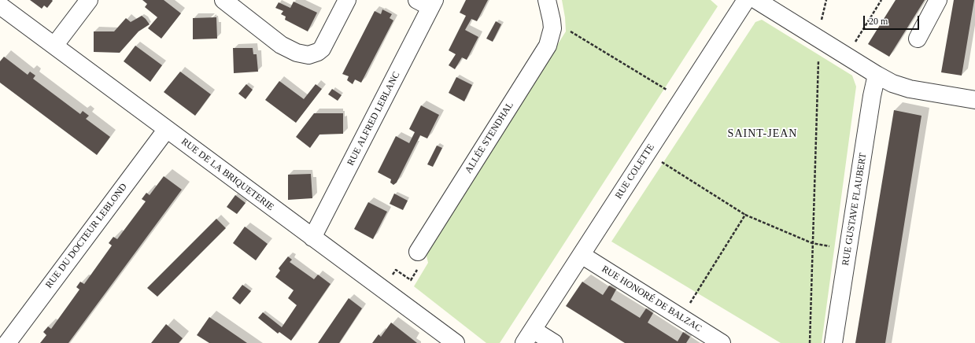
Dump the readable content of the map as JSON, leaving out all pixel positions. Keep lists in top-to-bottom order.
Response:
{
  "streets": {
    "street": [
      "RUE ALFRED LEBLANC",
      "ALLÉE STENDHAL",
      "RUE COLETTE",
      "RUE DE LA BRIQUETERIE",
      "RUE GUSTAVE FLAUBERT",
      "RUE DU DOCTEUR LEBLOND",
      "RUE HONORÉ DE BALZAC"
    ]
  },
  "crossings": [
    ["RUE ALFRED LEBLANC", "RUE DE LA BRIQUETERIE"],
    ["RUE COLETTE", "RUE HONORÉ DE BALZAC"],
    ["RUE DE LA BRIQUETERIE", "RUE DU DOCTEUR LEBLOND"]
  ],
  "districts": ["SAINT-JEAN"],
  "scale_bar": "20 m"
}
